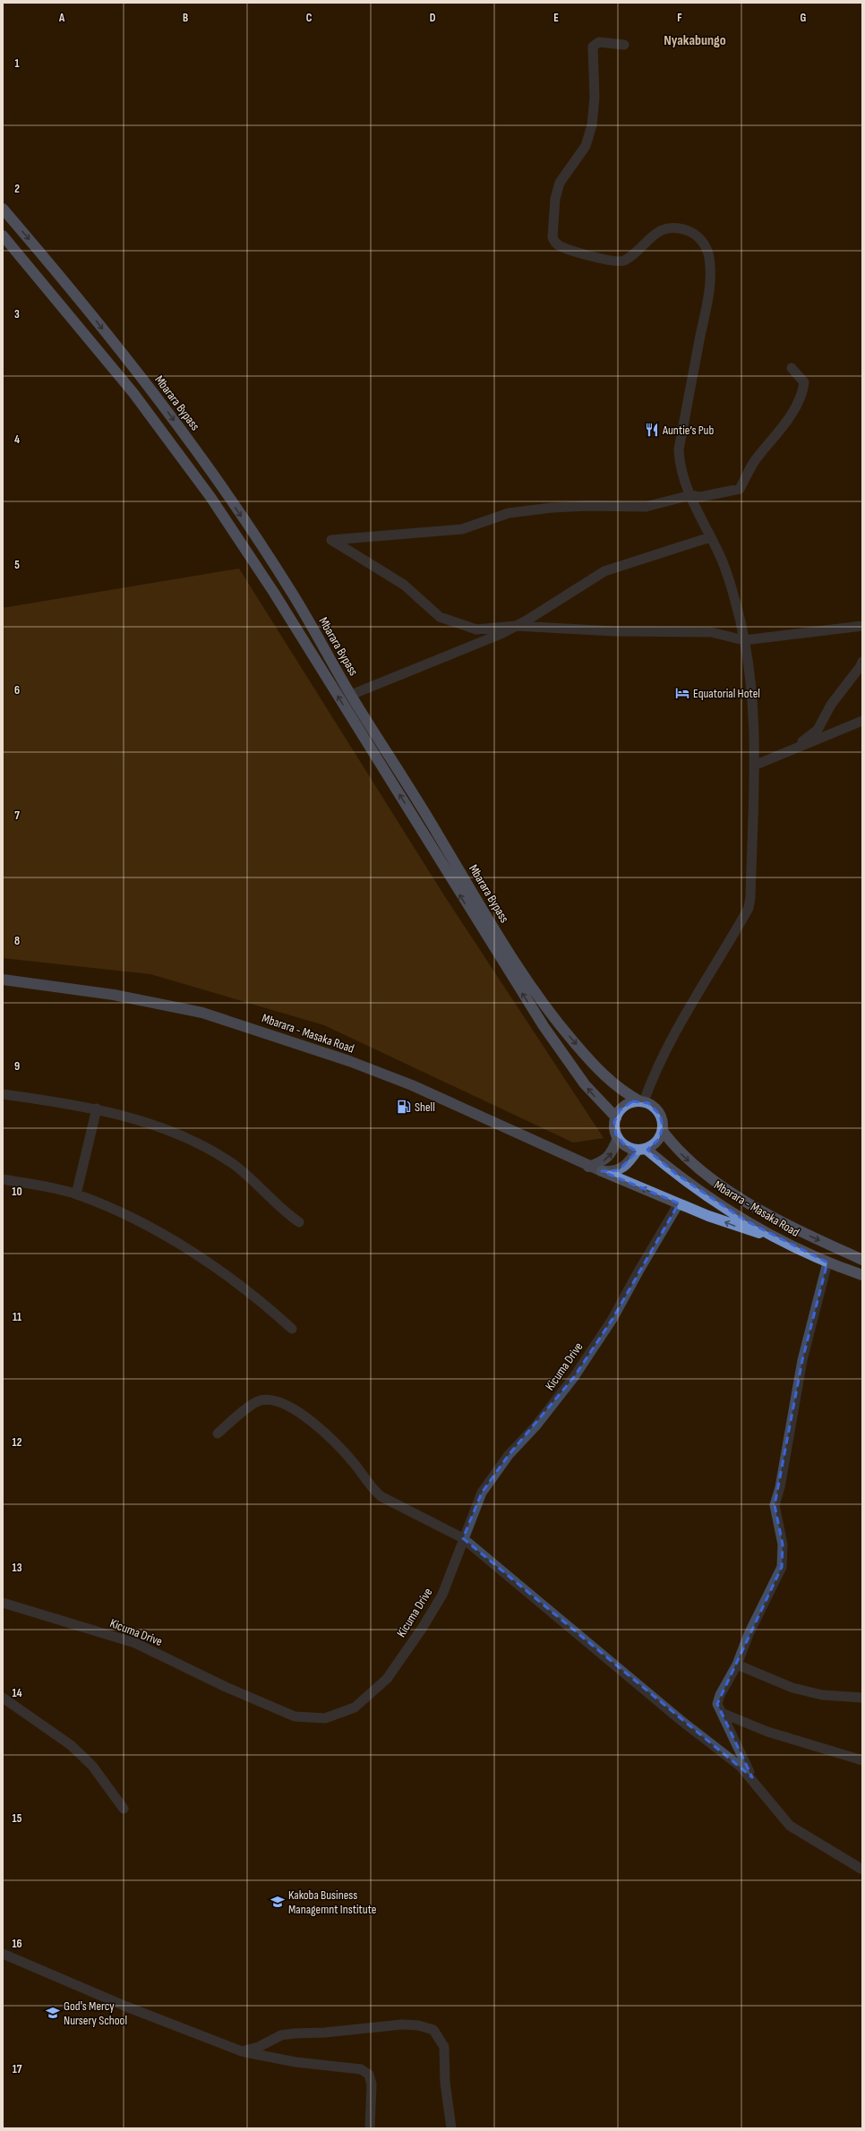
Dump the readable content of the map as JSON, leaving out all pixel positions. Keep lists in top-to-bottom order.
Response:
{
  "streets": {
    "highway": ["Mbarara Bypass", "Mbarara - Masaka Road"],
    "street": ["Kicuma Drive"]
  },
  "crossings": [
    ["Mbarara Bypass", "Mbarara - Masaka Road"]
  ],
  "districts": ["Nyakabungo"],
  "places": {
    "restaurant": ["Auntie’s Pub"],
    "hotel": ["Equatorial Hotel"],
    "fuel station": ["Shell"],
    "school or university": ["Kakoba Business Managemnt Institute", "God's Mercy Nursery School"]
  },
  "grid": {
    "columns": [
      "A",
      "B",
      "C",
      "D",
      "E",
      "F",
      "G"
    ],
    "rows": [
      "1",
      "2",
      "3",
      "4",
      "5",
      "6",
      "7",
      "8",
      "9",
      "10",
      "11",
      "12",
      "13",
      "14",
      "15",
      "16",
      "17"
    ]
  }
}
